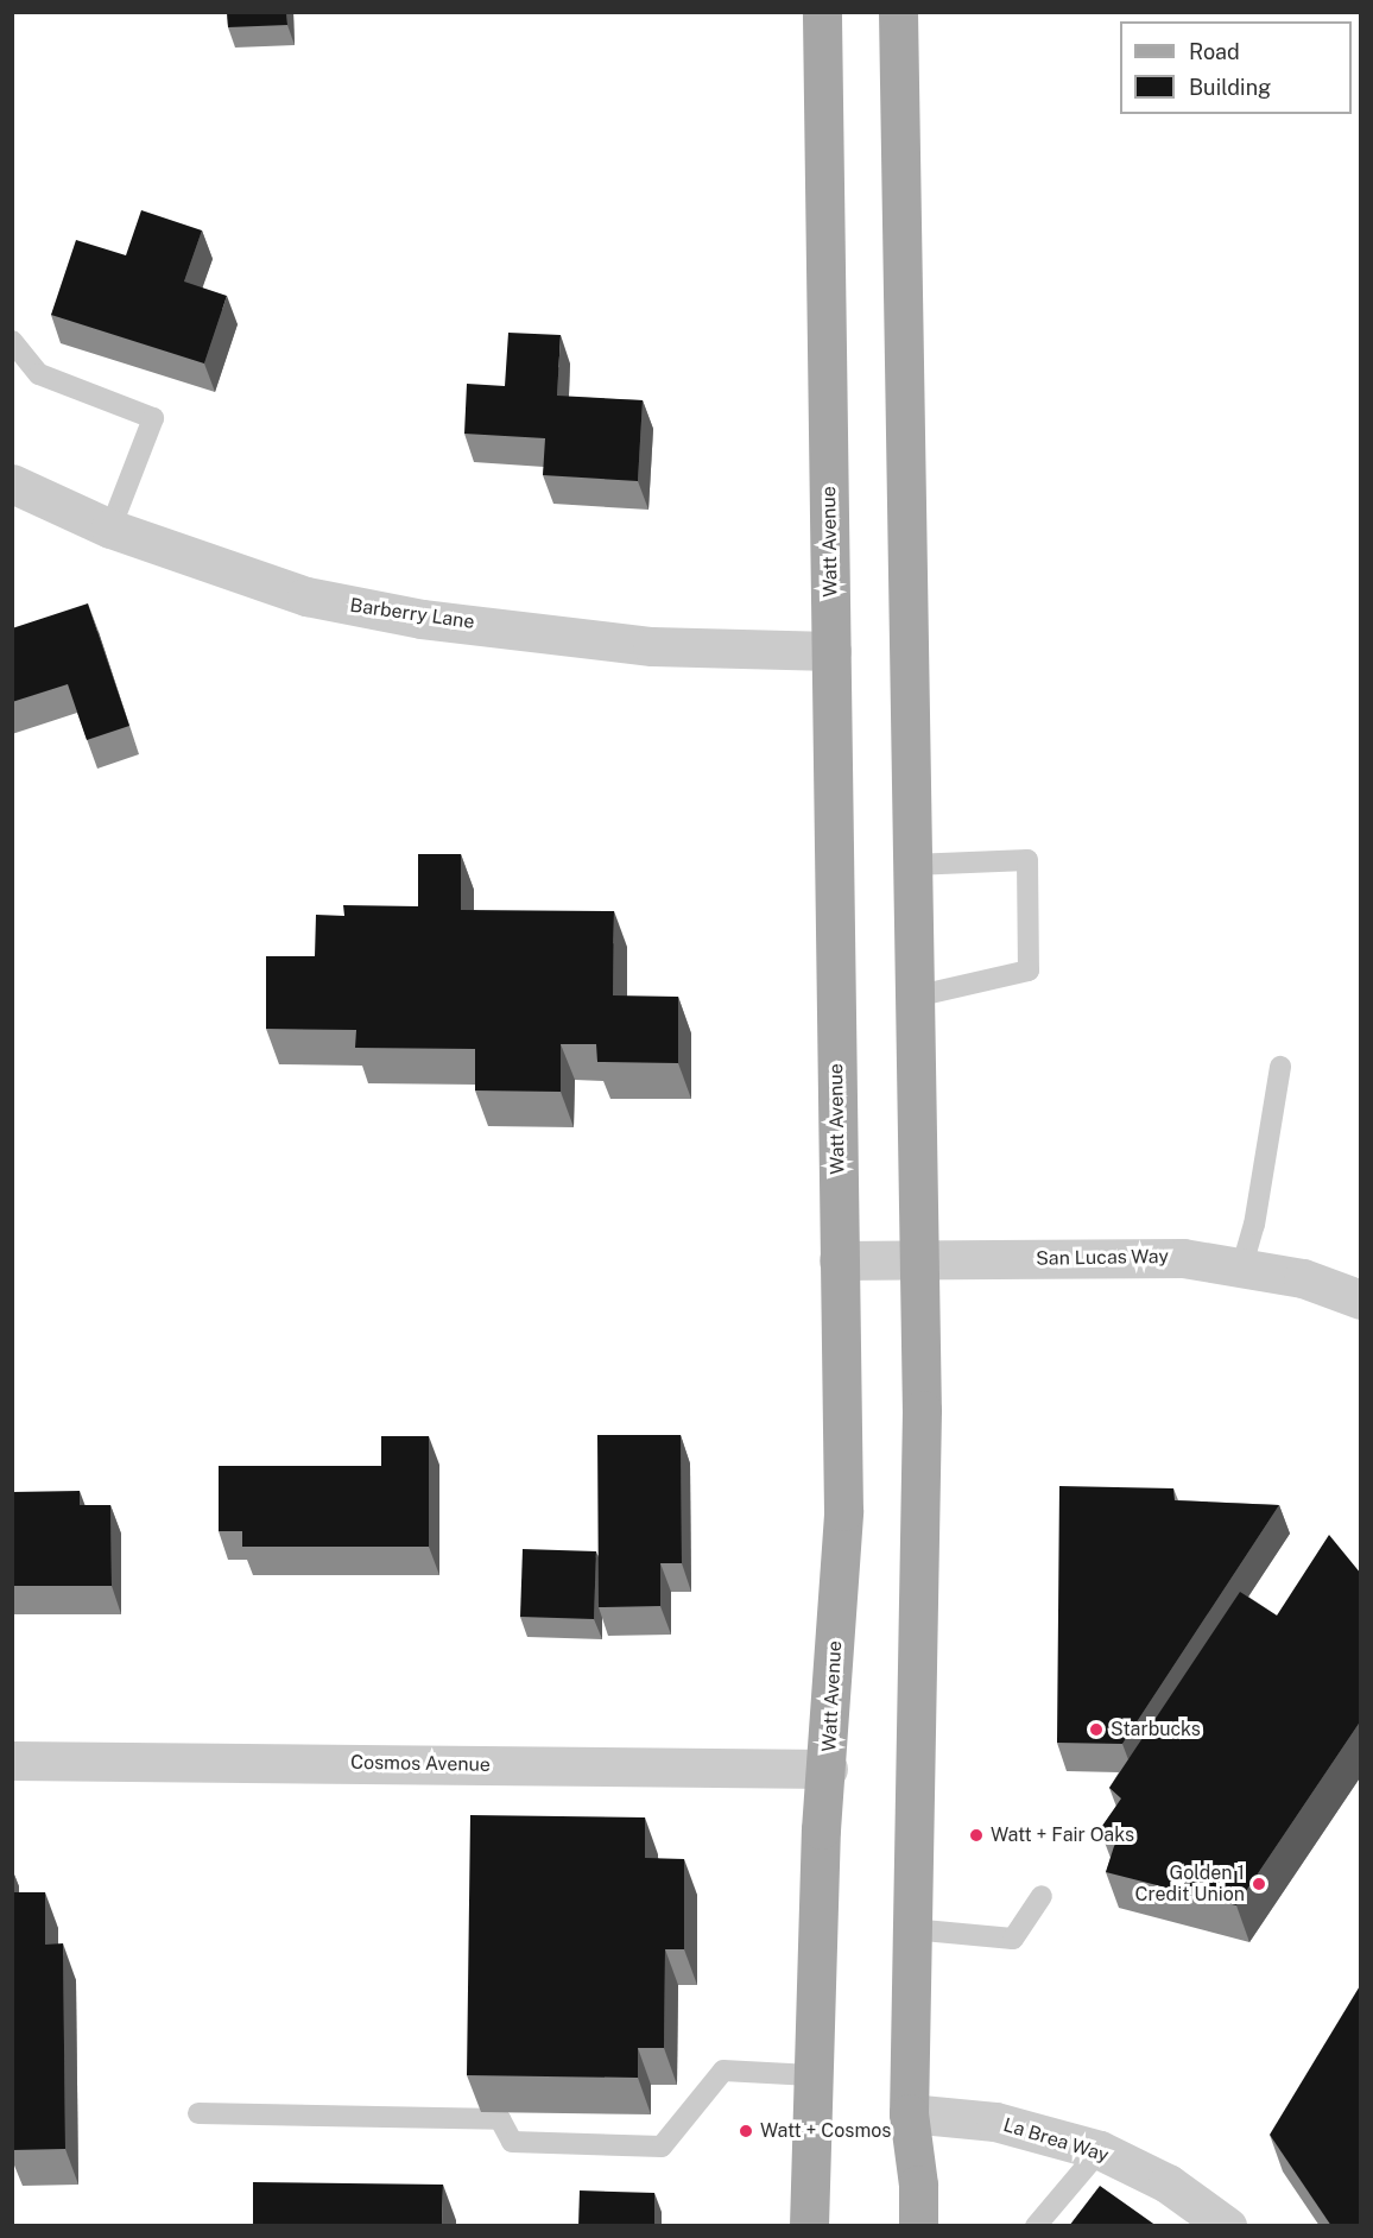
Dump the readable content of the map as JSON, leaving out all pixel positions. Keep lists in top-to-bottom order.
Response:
{
  "streets": {
    "main road": ["Watt Avenue"],
    "street": [
      "Barberry Lane",
      "San Lucas Way",
      "Cosmos Avenue",
      "La Brea Way"
    ]
  },
  "crossings": [
    ["Watt Avenue", "Barberry Lane"],
    ["Watt Avenue", "San Lucas Way"],
    ["Watt Avenue", "Cosmos Avenue"]
  ],
  "places": [
    "Starbucks",
    "Watt + Fair Oaks",
    "Golden 1 Credit Union",
    "Watt + Cosmos"
  ],
  "legend": ["Road", "Building"]
}
